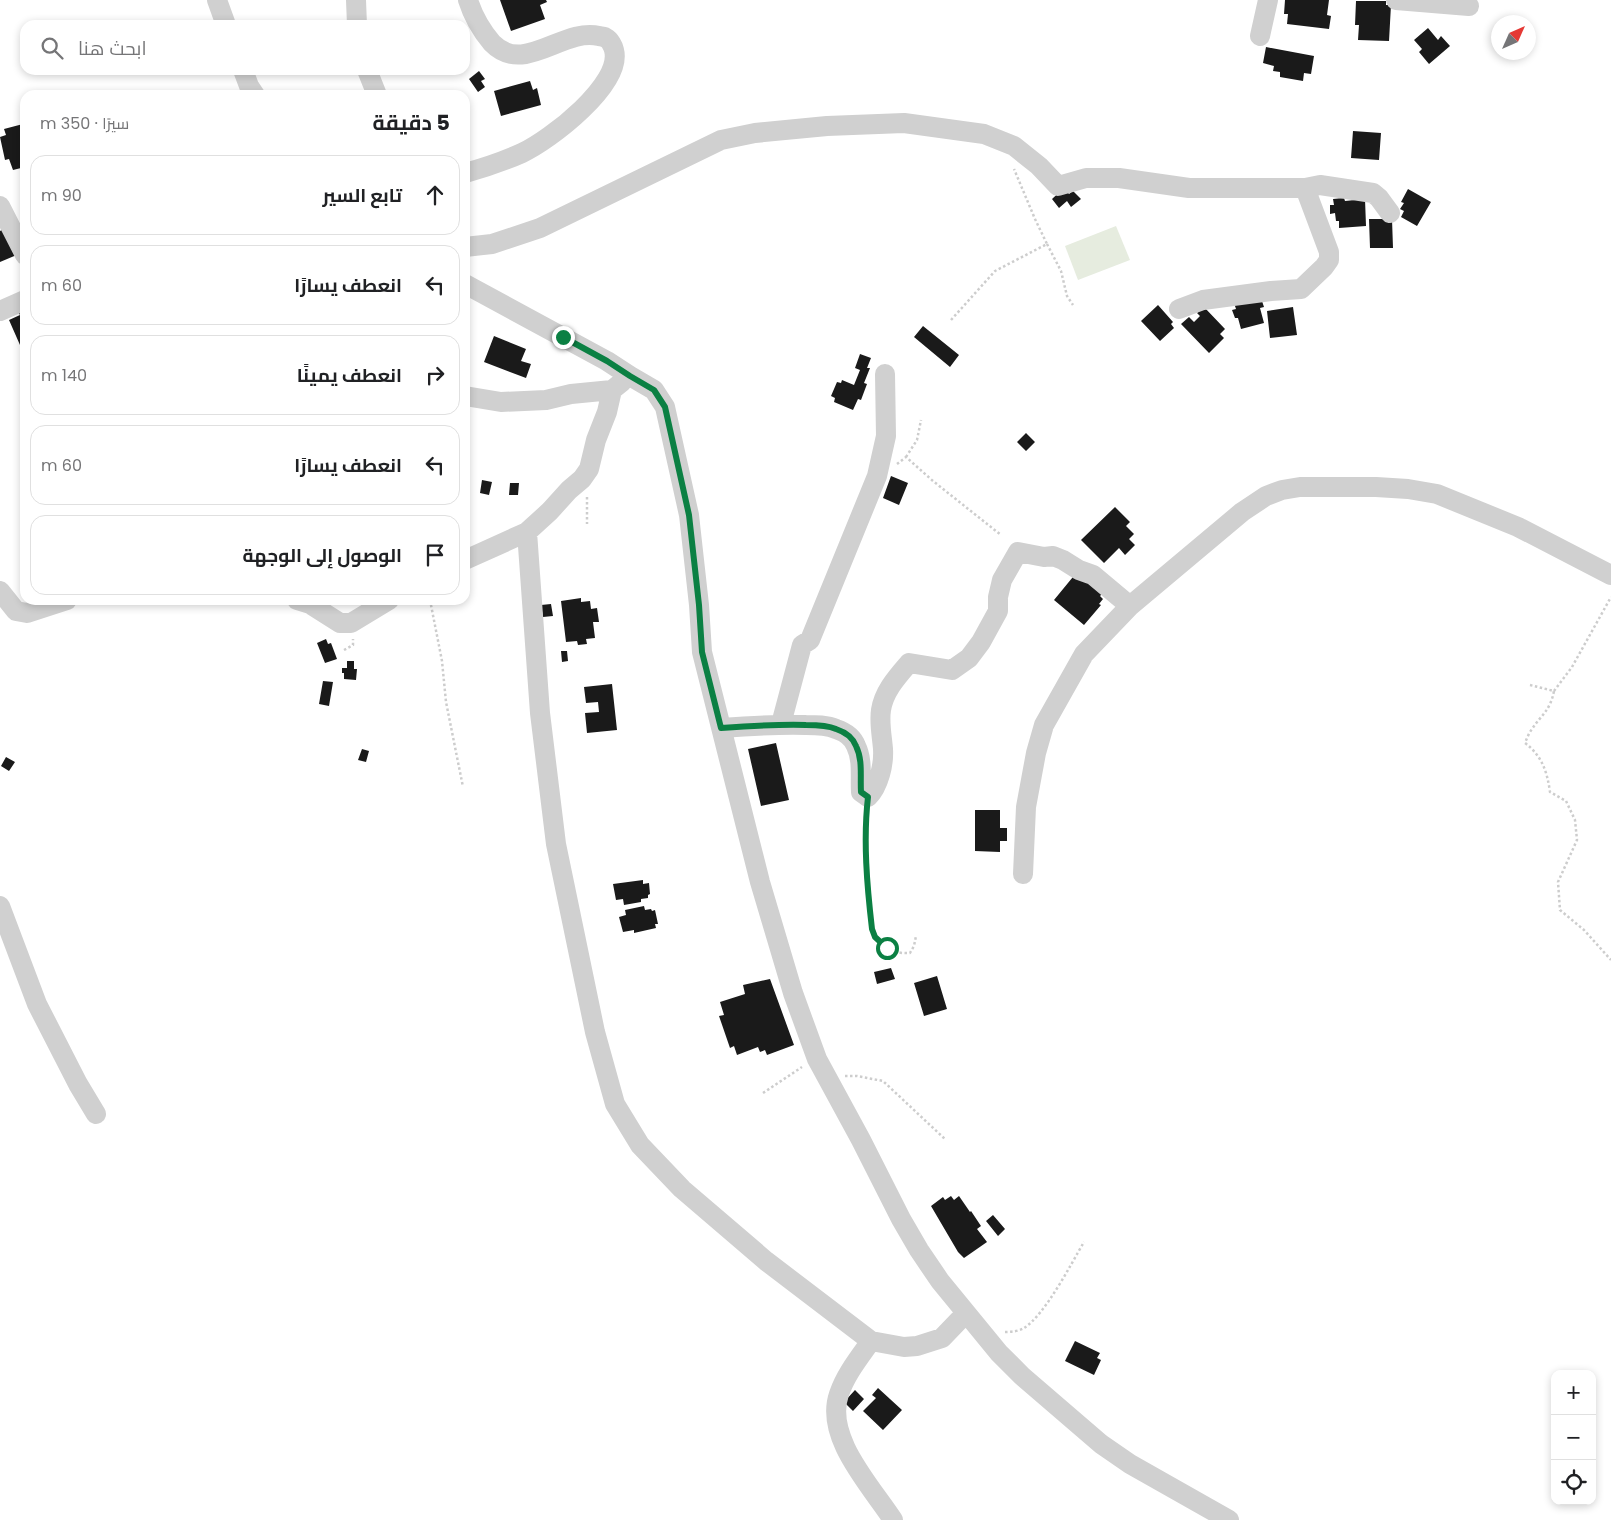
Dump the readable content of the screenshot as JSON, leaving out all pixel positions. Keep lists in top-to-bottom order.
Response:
{
  "north": "top right",
  "page": {
    "search": "ابحث هنا",
    "heading": ["5 دقيقة", "سيرًا · 350 m"],
    "list": [
      ["تابع السير", "90 m"],
      ["انعطف يسارًا", "60 m"],
      ["انعطف يمينًا", "140 m"],
      ["انعطف يسارًا", "60 m"],
      "الوصول إلى الوجهة"
    ],
    "map_buttons": ["+", "−"]
  }
}
